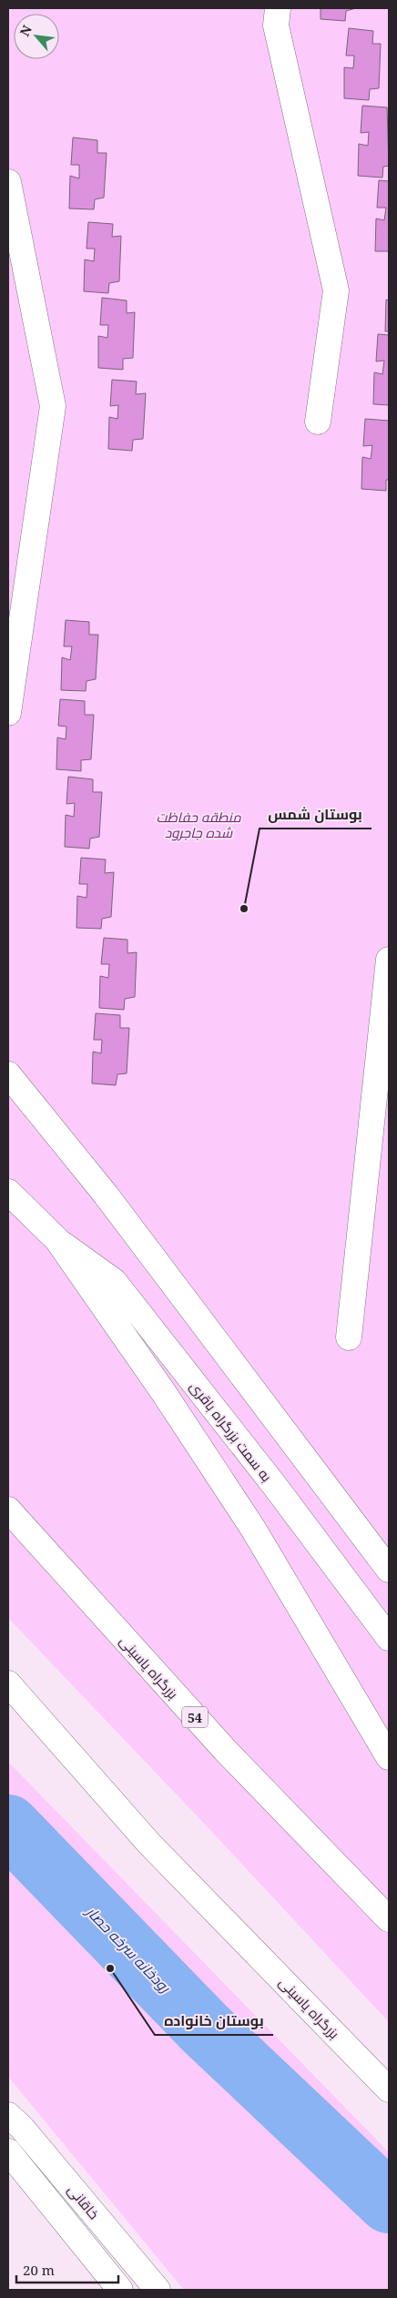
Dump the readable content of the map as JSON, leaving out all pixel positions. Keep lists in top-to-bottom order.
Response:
{
  "streets": {
    "main road": [
      "به سمت بزرگراه باقری",
      "بزرگراه یاسینی",
      "54",
      "خاقانی"
    ]
  },
  "water": ["رودخانه سرخه حصار"],
  "parks": ["منطقه حفاظت شده جاجرود"],
  "places": ["بوستان شمس", "بوستان خانواده"],
  "scale_bar": "20 m",
  "north": "top left"
}
